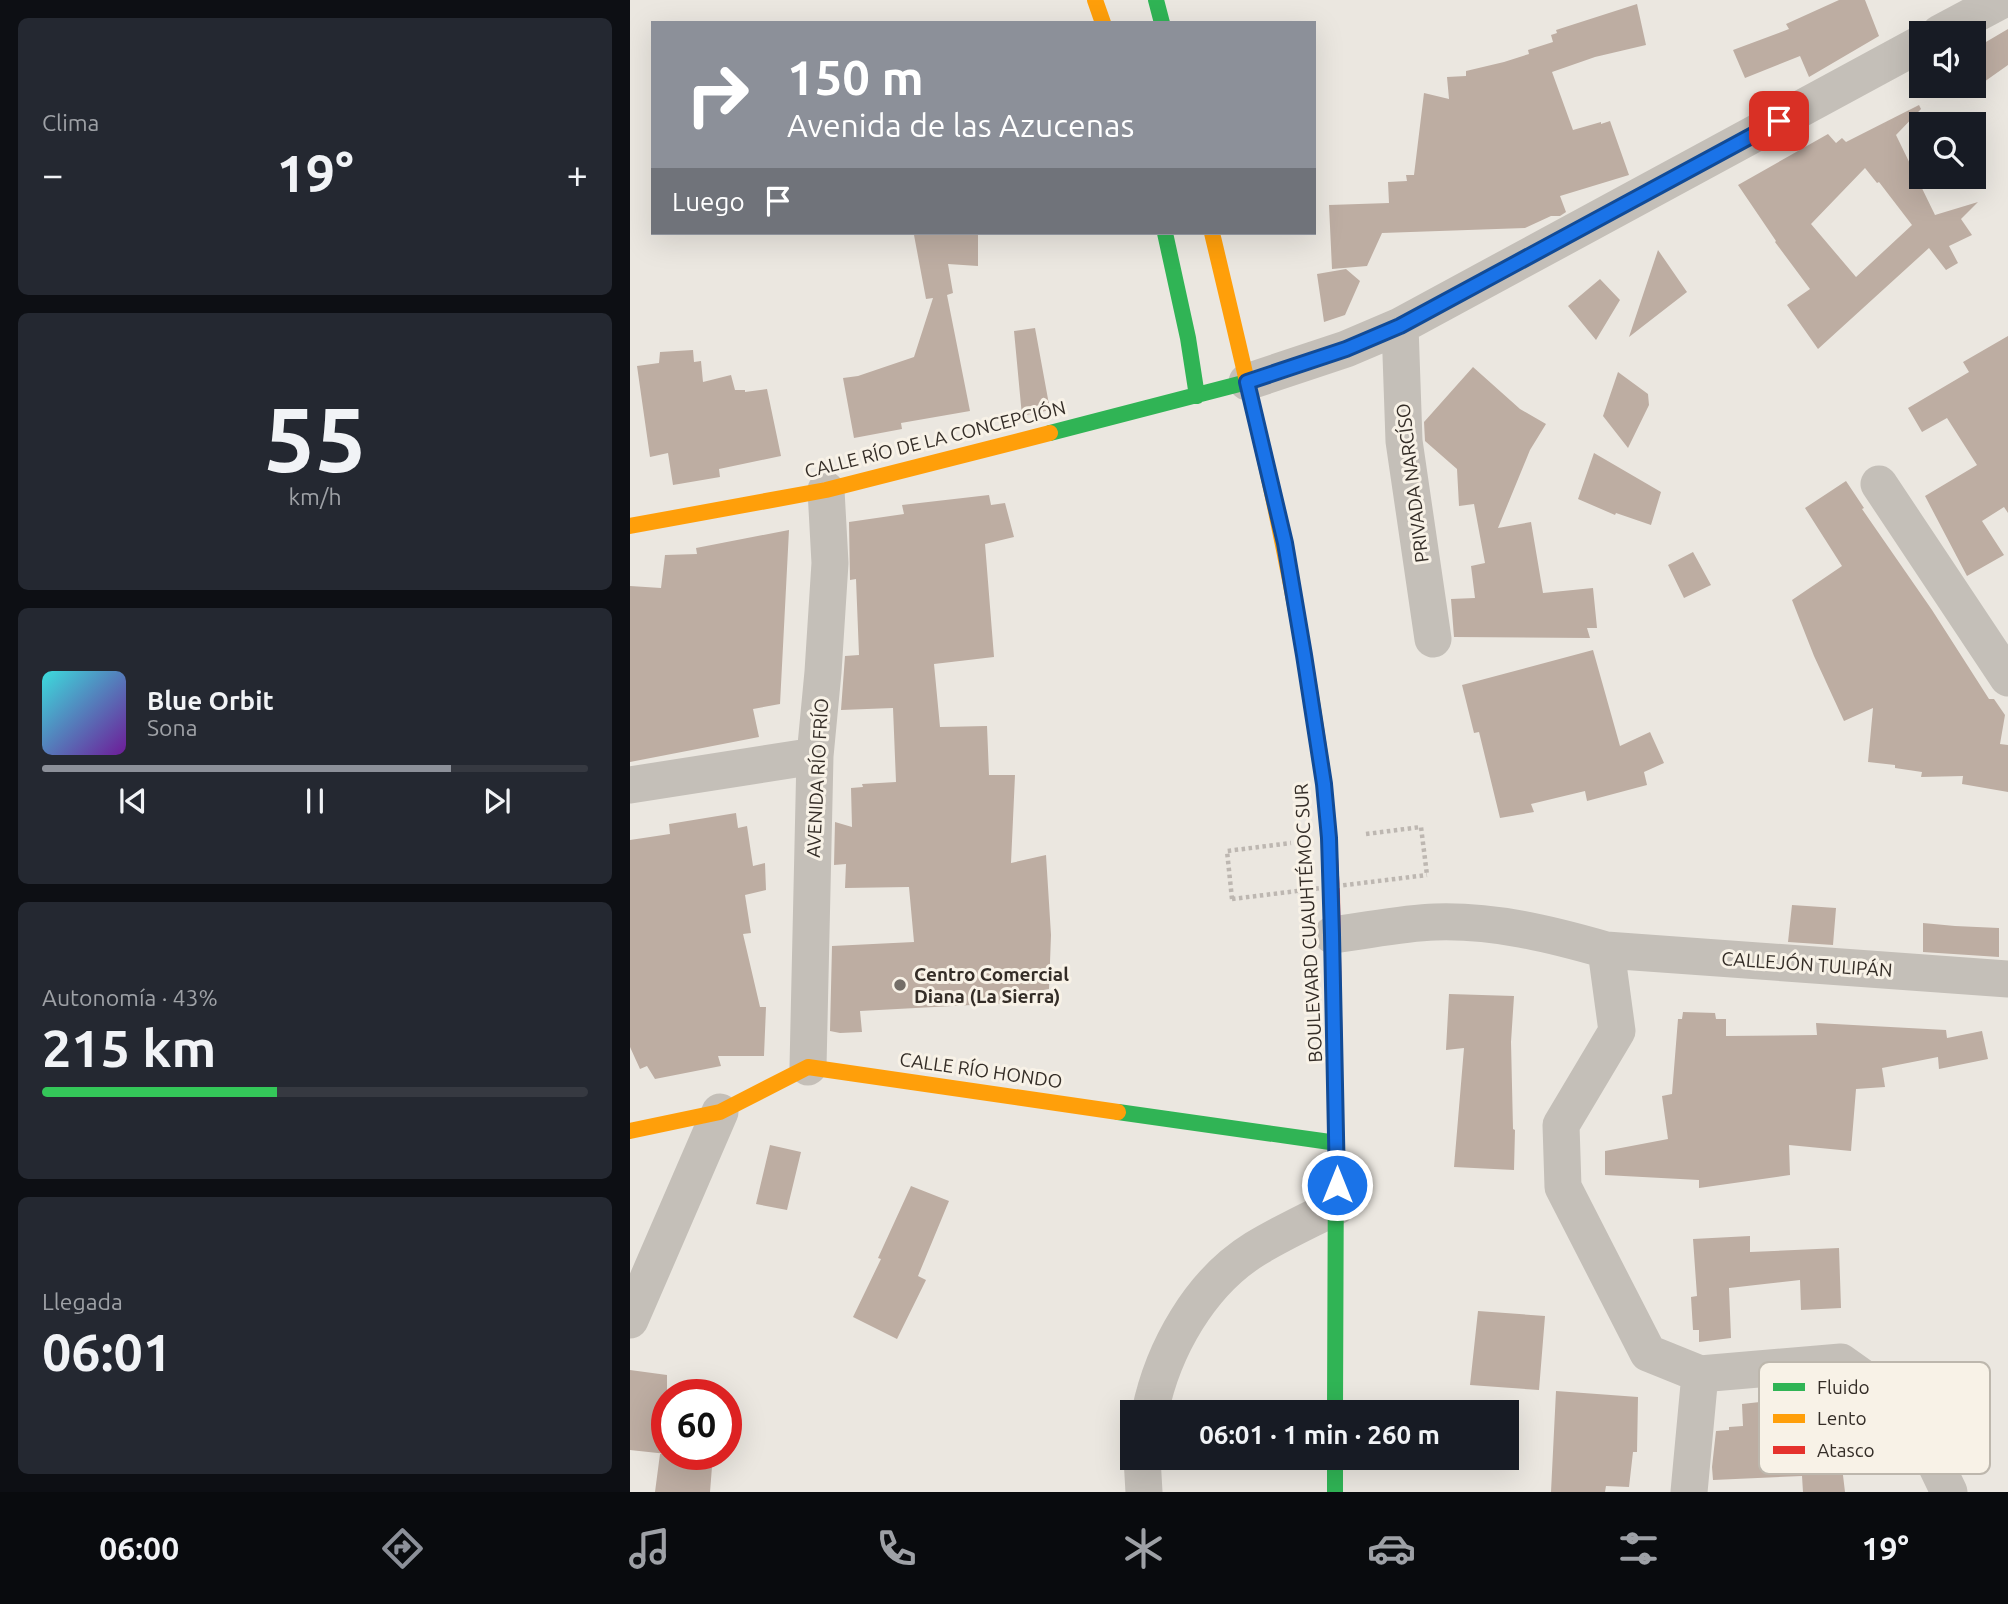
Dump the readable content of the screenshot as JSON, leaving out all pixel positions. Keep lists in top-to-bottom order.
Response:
{
  "streets": {
    "street": [
      "CALLE RÍO DE LA CONCEPCIÓN",
      "PRIVADA NARCÍSO",
      "AVENIDA RÍO FRÍO",
      "BOULEVARD CUAUHTÉMOC SUR",
      "CALLEJÓN TULIPÁN",
      "CALLE RÍO HONDO"
    ]
  },
  "crossings": [
    ["CALLE RÍO DE LA CONCEPCIÓN", "AVENIDA RÍO FRÍO"],
    ["CALLE RÍO DE LA CONCEPCIÓN", "BOULEVARD CUAUHTÉMOC SUR"],
    ["AVENIDA RÍO FRÍO", "CALLE RÍO HONDO"],
    ["BOULEVARD CUAUHTÉMOC SUR", "CALLEJÓN TULIPÁN"],
    ["BOULEVARD CUAUHTÉMOC SUR", "CALLE RÍO HONDO"]
  ],
  "places": ["Centro Comercial Diana (La Sierra)"],
  "legend": ["Fluido", "Lento", "Atasco"],
  "page": {
    "tile": [
      "Clima",
      ["55", "km/h"],
      ["Autonomía · 43%", "215 km"],
      ["Llegada", "06:01"]
    ],
    "turn": ["150 m", "Avenida de las Azucenas"],
    "heat": ["−", "19°", "+"],
    "then": "Luego",
    "song": ["Blue Orbit", "Sona"],
    "limit": "60",
    "trip": "06:01 · 1 min · 260 m",
    "tabs": ["06:00", "19°"]
  }
}
